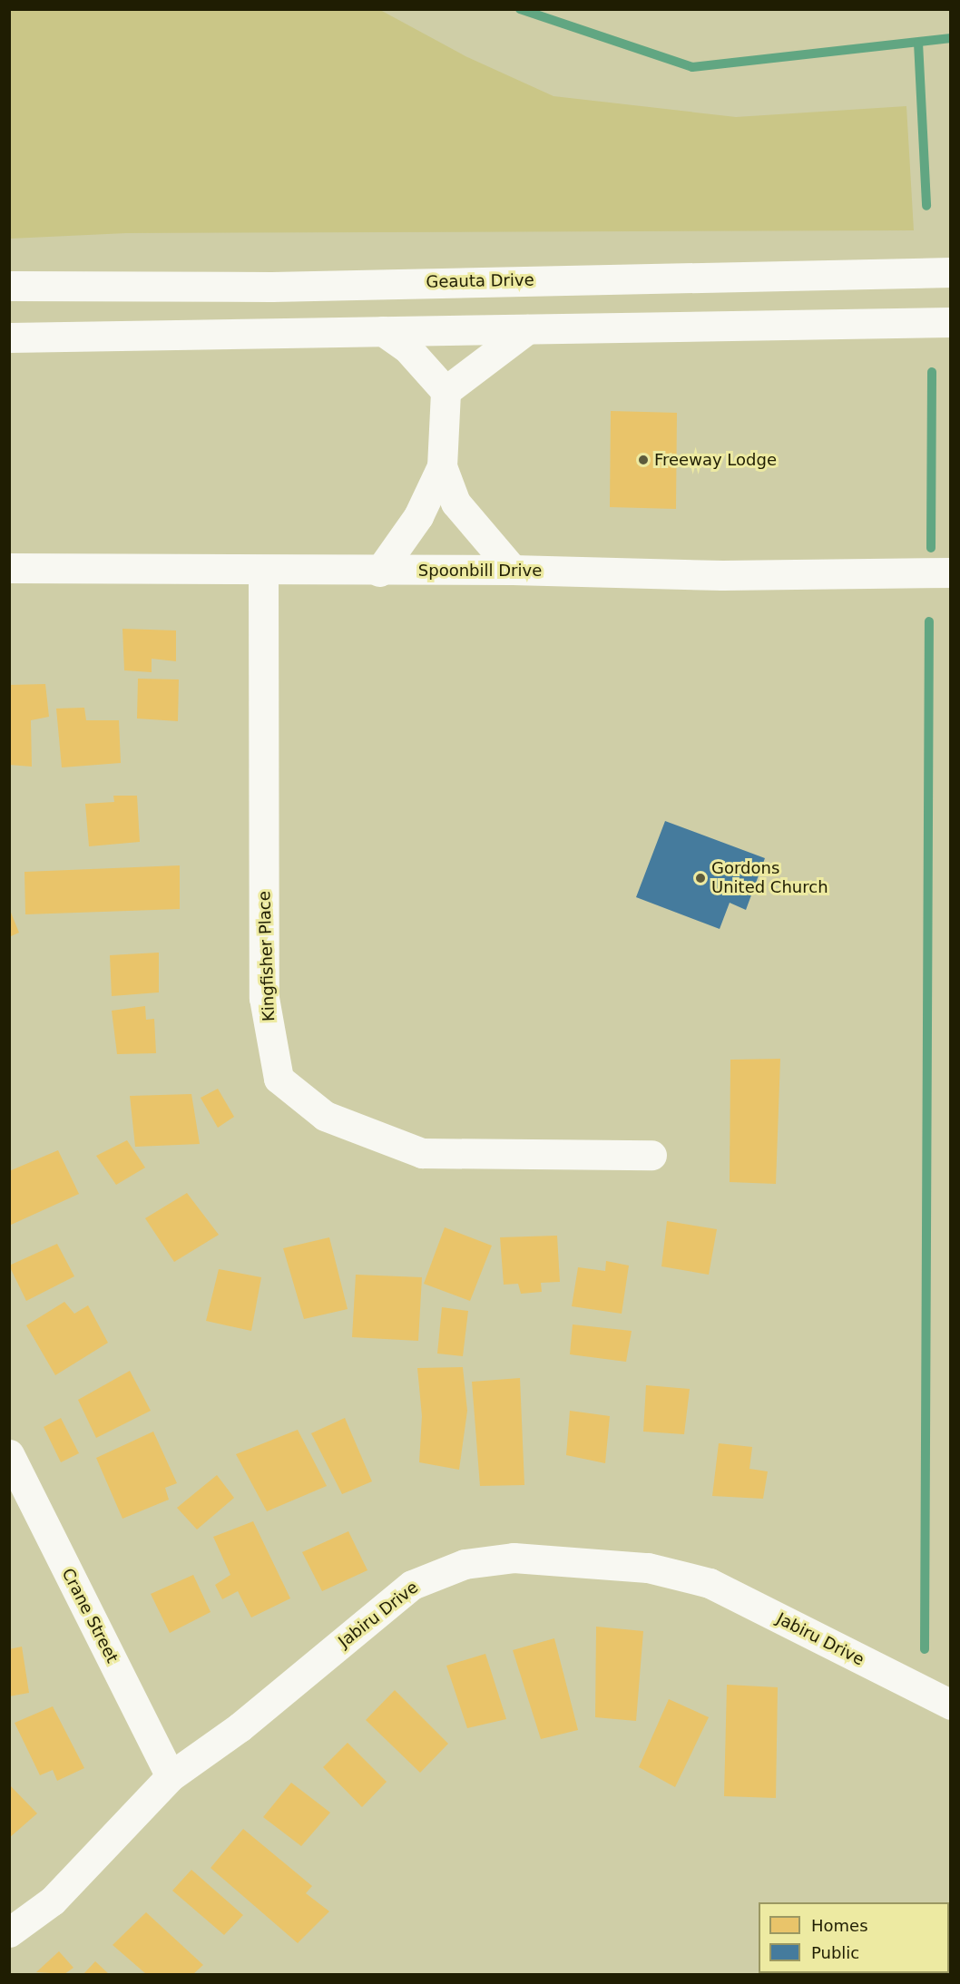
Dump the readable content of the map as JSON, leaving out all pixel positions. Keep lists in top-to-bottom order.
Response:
{
  "streets": {
    "street": [
      "Geauta Drive",
      "Spoonbill Drive",
      "Kingfisher Place",
      "Jabiru Drive",
      "Crane Street"
    ]
  },
  "crossings": [
    ["Spoonbill Drive", "Kingfisher Place"],
    ["Jabiru Drive", "Crane Street"]
  ],
  "places": ["Freeway Lodge", "Gordons United Church"],
  "legend": ["Homes", "Public"]
}
